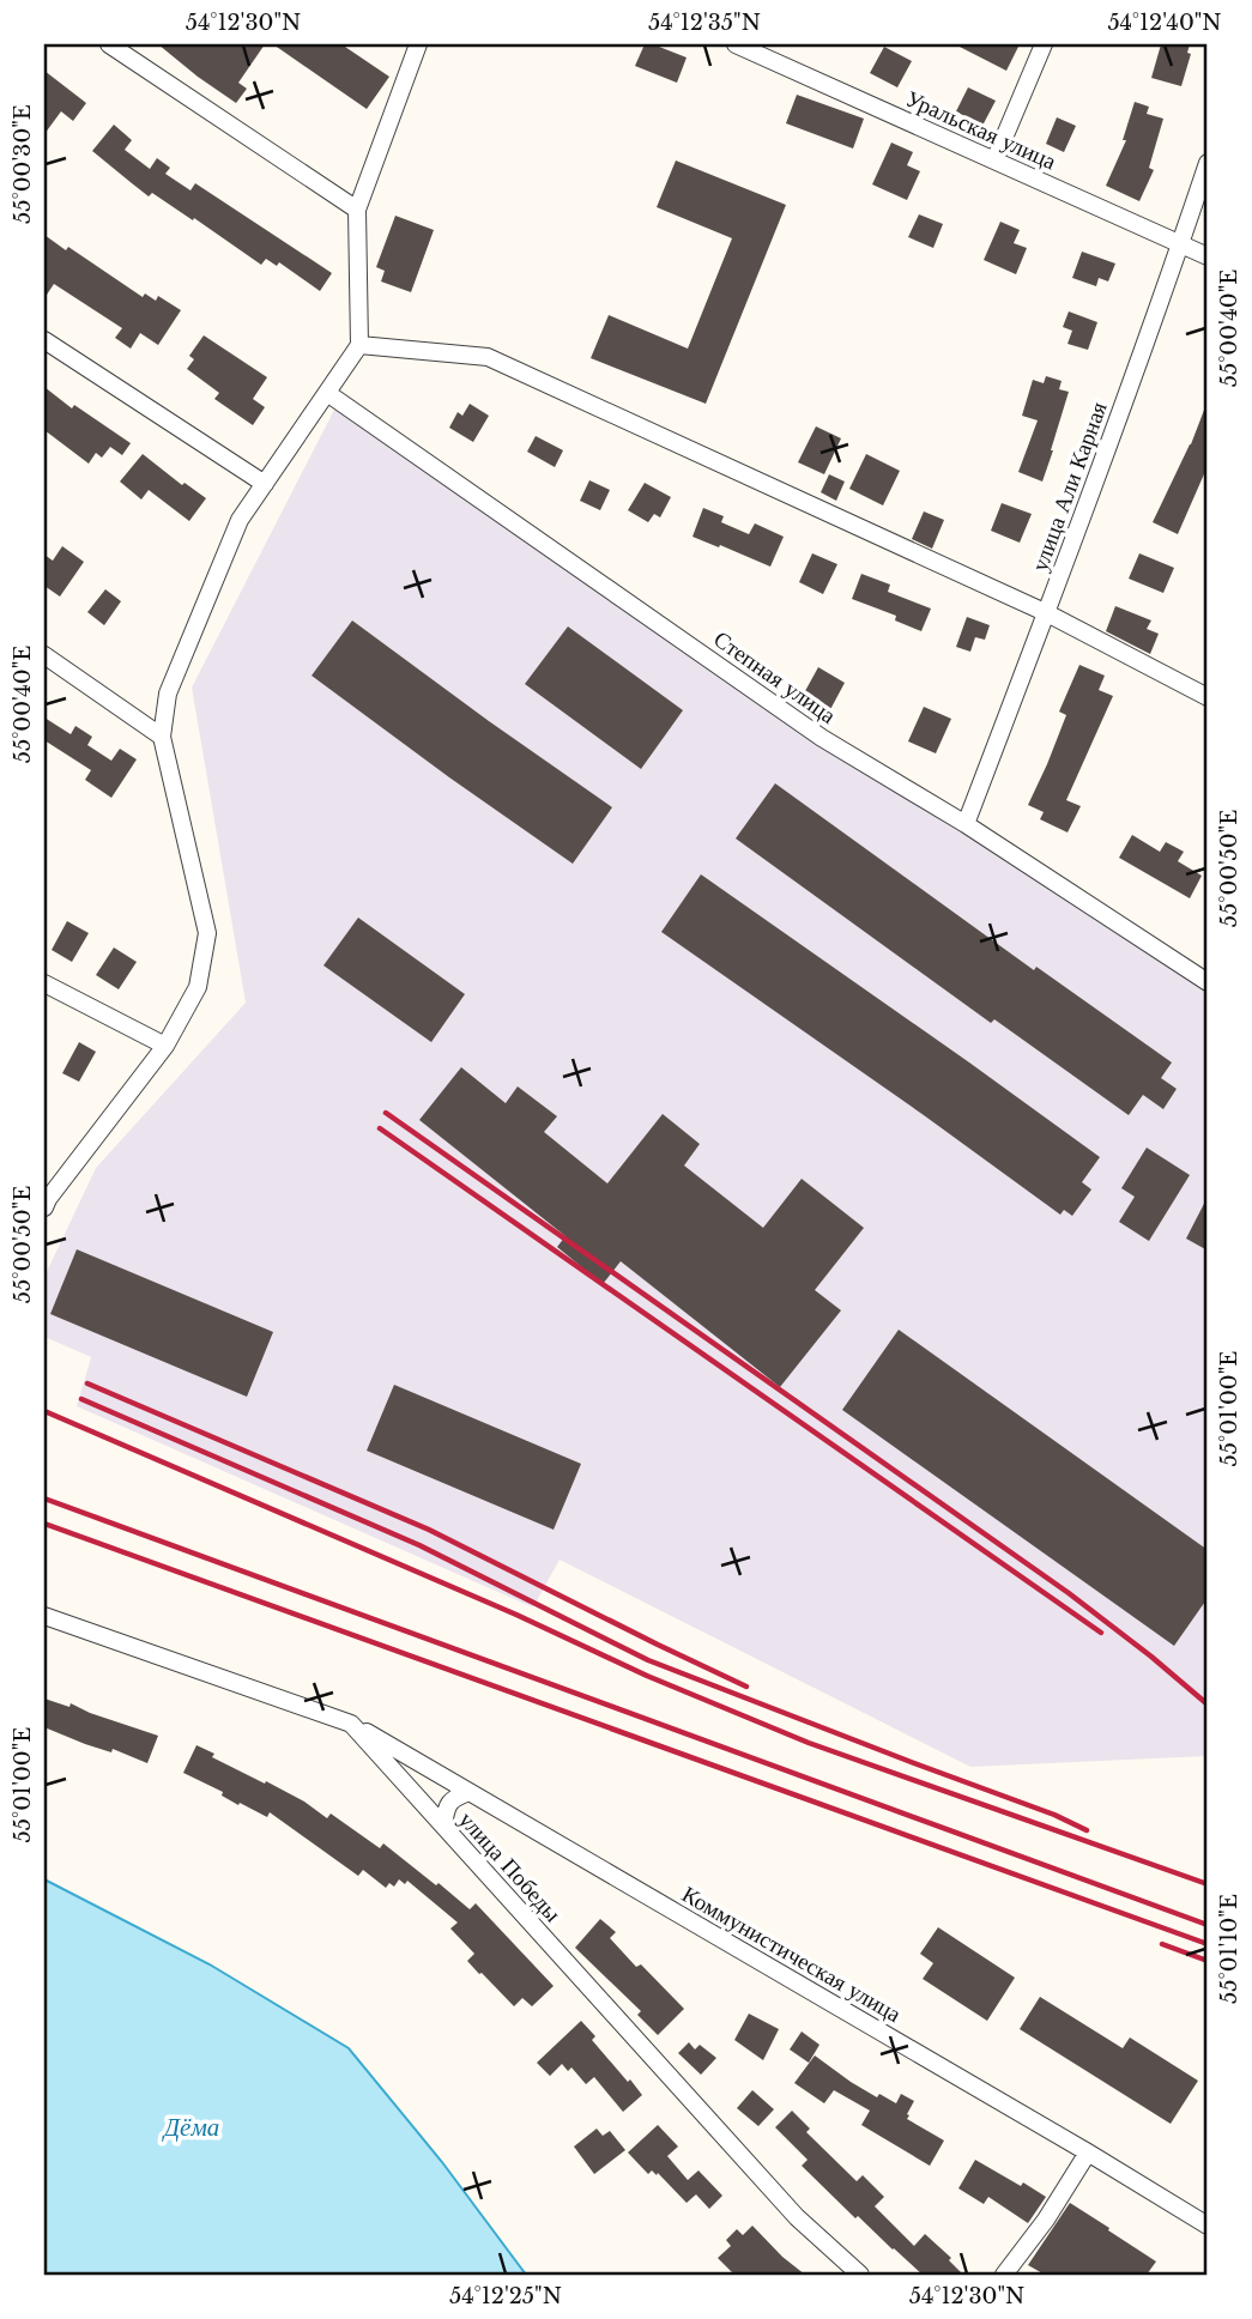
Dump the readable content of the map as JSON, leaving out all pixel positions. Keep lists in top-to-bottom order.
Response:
{
  "streets": {
    "street": [
      "Уральская улица",
      "улица Али Карная",
      "Степная улица",
      "улица Победы",
      "Коммунистическая улица"
    ]
  },
  "crossings": [
    ["Уральская улица", "улица Али Карная"],
    ["улица Али Карная", "Степная улица"],
    ["улица Победы", "Коммунистическая улица"]
  ],
  "water": ["Дёма"],
  "coordinates": [
    "54°12'30\"N",
    "54°12'35\"N",
    "54°12'40\"N",
    "55°00'30\"E",
    "55°00'40\"E",
    "55°00'50\"E",
    "55°01'00\"E",
    "55°01'10\"E",
    "54°12'25\"N"
  ]
}
